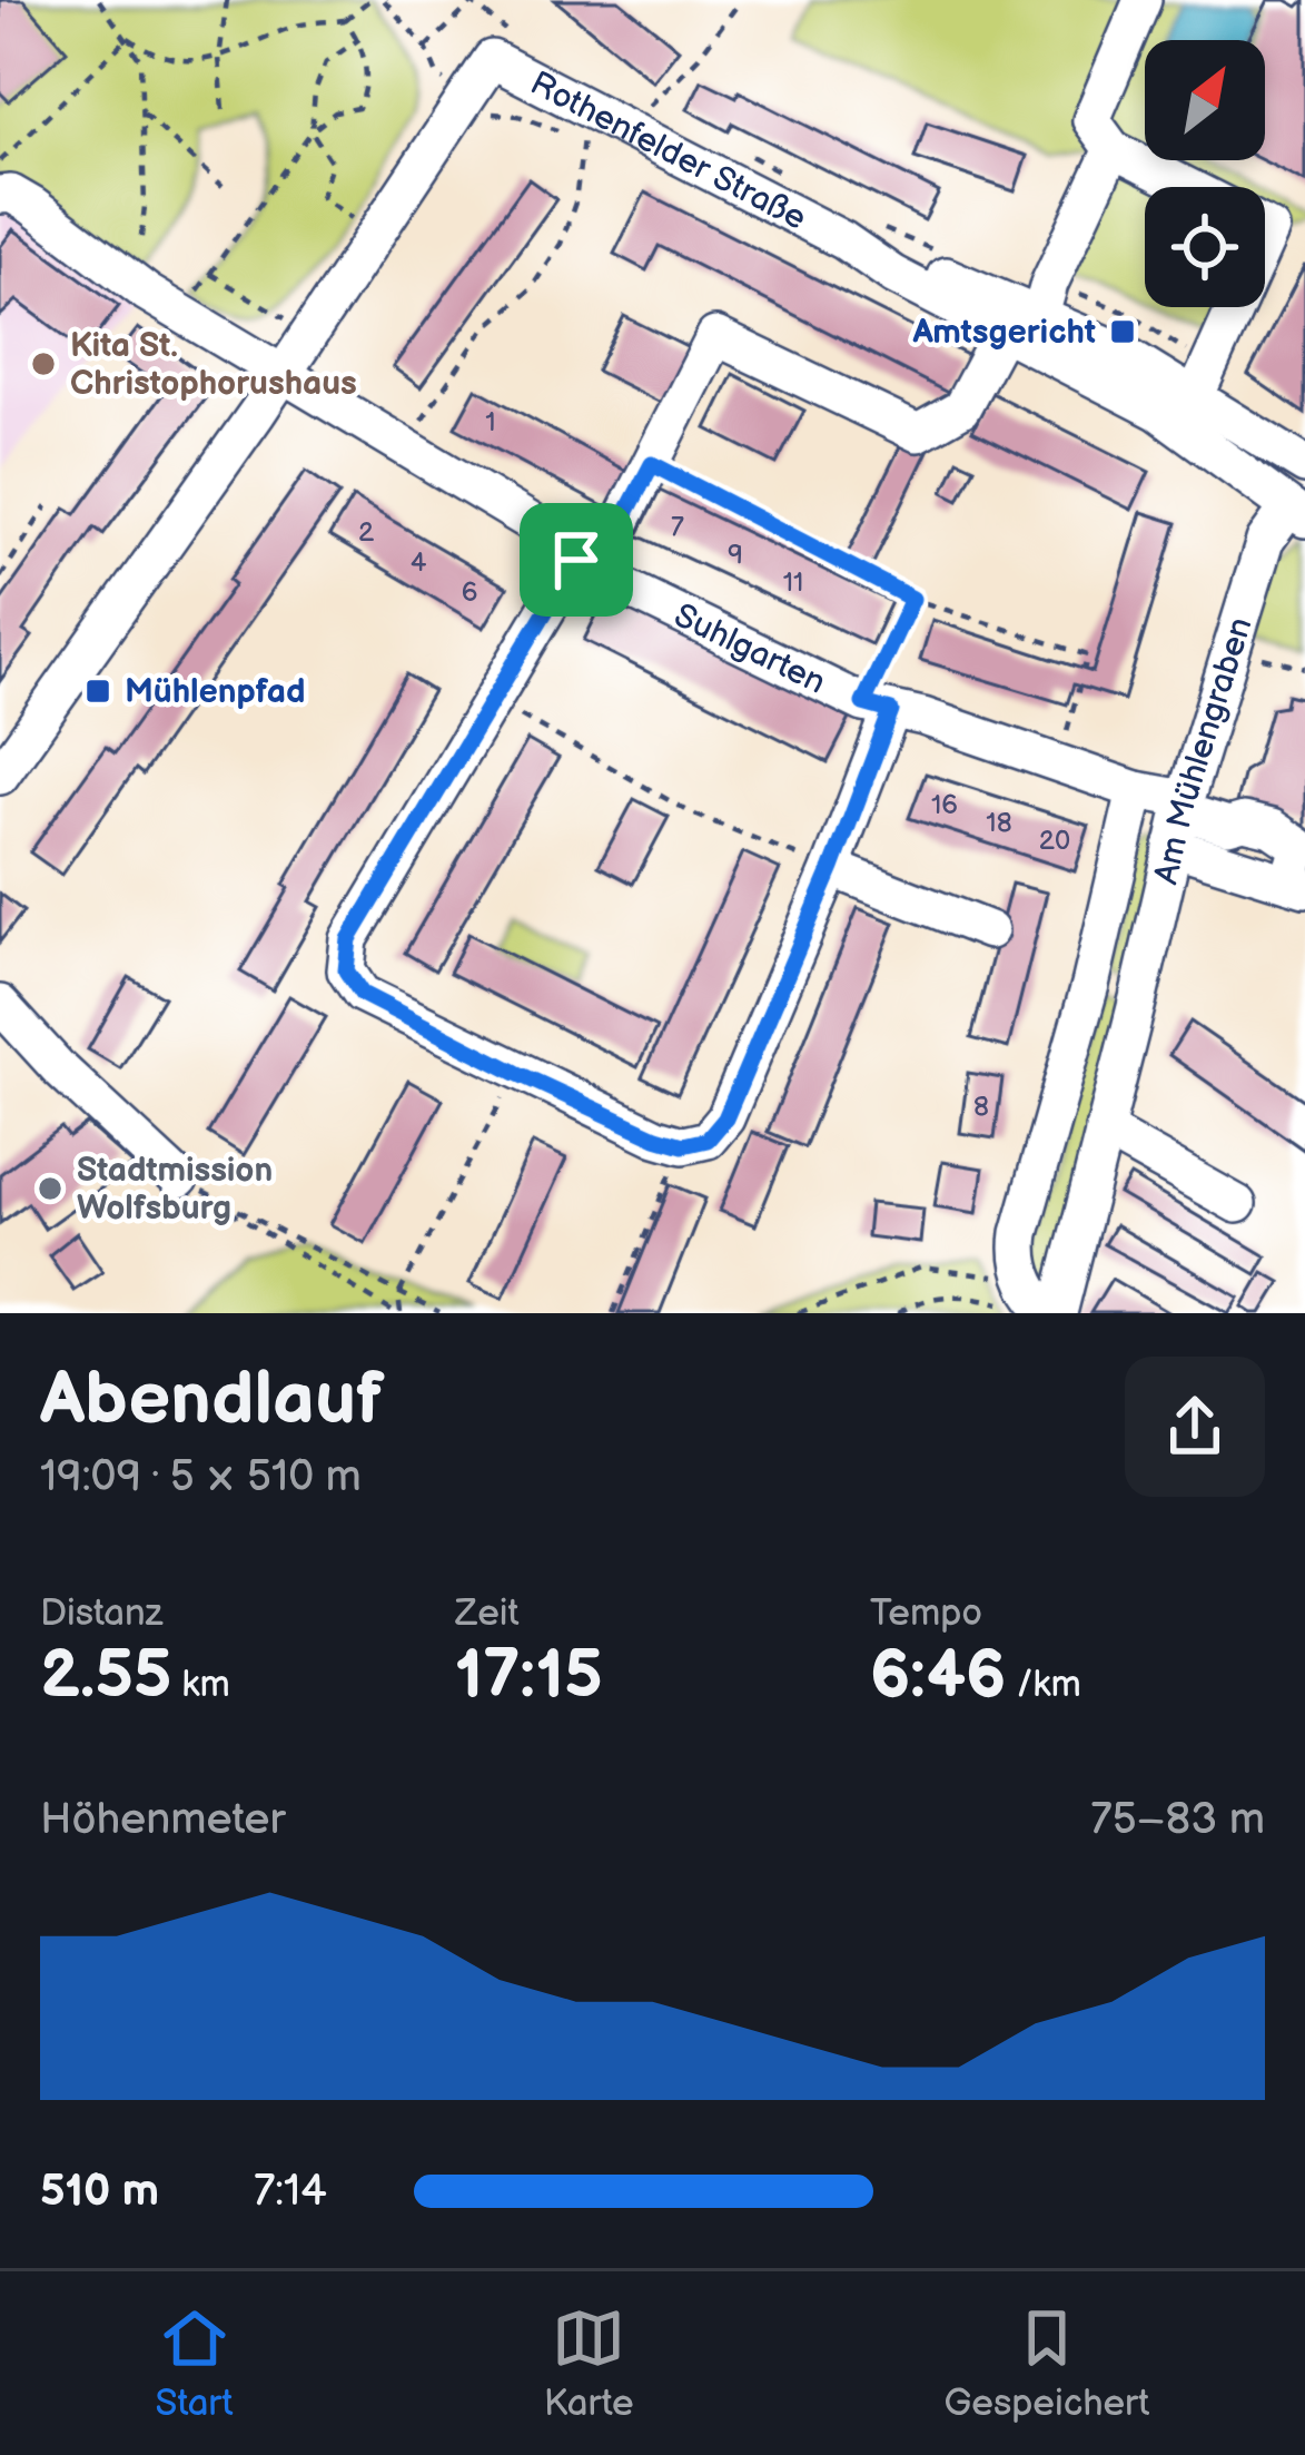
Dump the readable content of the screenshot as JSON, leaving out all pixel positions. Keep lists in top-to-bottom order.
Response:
{
  "streets": {
    "street": ["Rothenfelder Straße", "Suhlgarten", "Am Mühlengraben"]
  },
  "crossings": [
    ["Rothenfelder Straße", "Am Mühlengraben"],
    ["Suhlgarten", "Am Mühlengraben"]
  ],
  "places": {
    "transit": ["Amtsgericht", "Mühlenpfad"],
    "other": ["Kita St. Christophorushaus", "Stadtmission Wolfsburg"]
  },
  "house_numbers": [
    "1",
    "7",
    "2",
    "9",
    "4",
    "11",
    "6",
    "16",
    "18",
    "20",
    "8"
  ],
  "north": "top right",
  "page": {
    "heading": ["Abendlauf", "19:09 · 5 × 510 m"],
    "stats": [
      ["Distanz", "2.55 km"],
      ["Zeit", "17:15"],
      ["Tempo", "6:46 /km"]
    ],
    "chart": ["Höhenmeter", "75–83 m"],
    "list": [
      {
        "name": "510 m",
        "note": "7:14"
      }
    ],
    "tabs": ["Start", "Karte", "Gespeichert"]
  }
}
